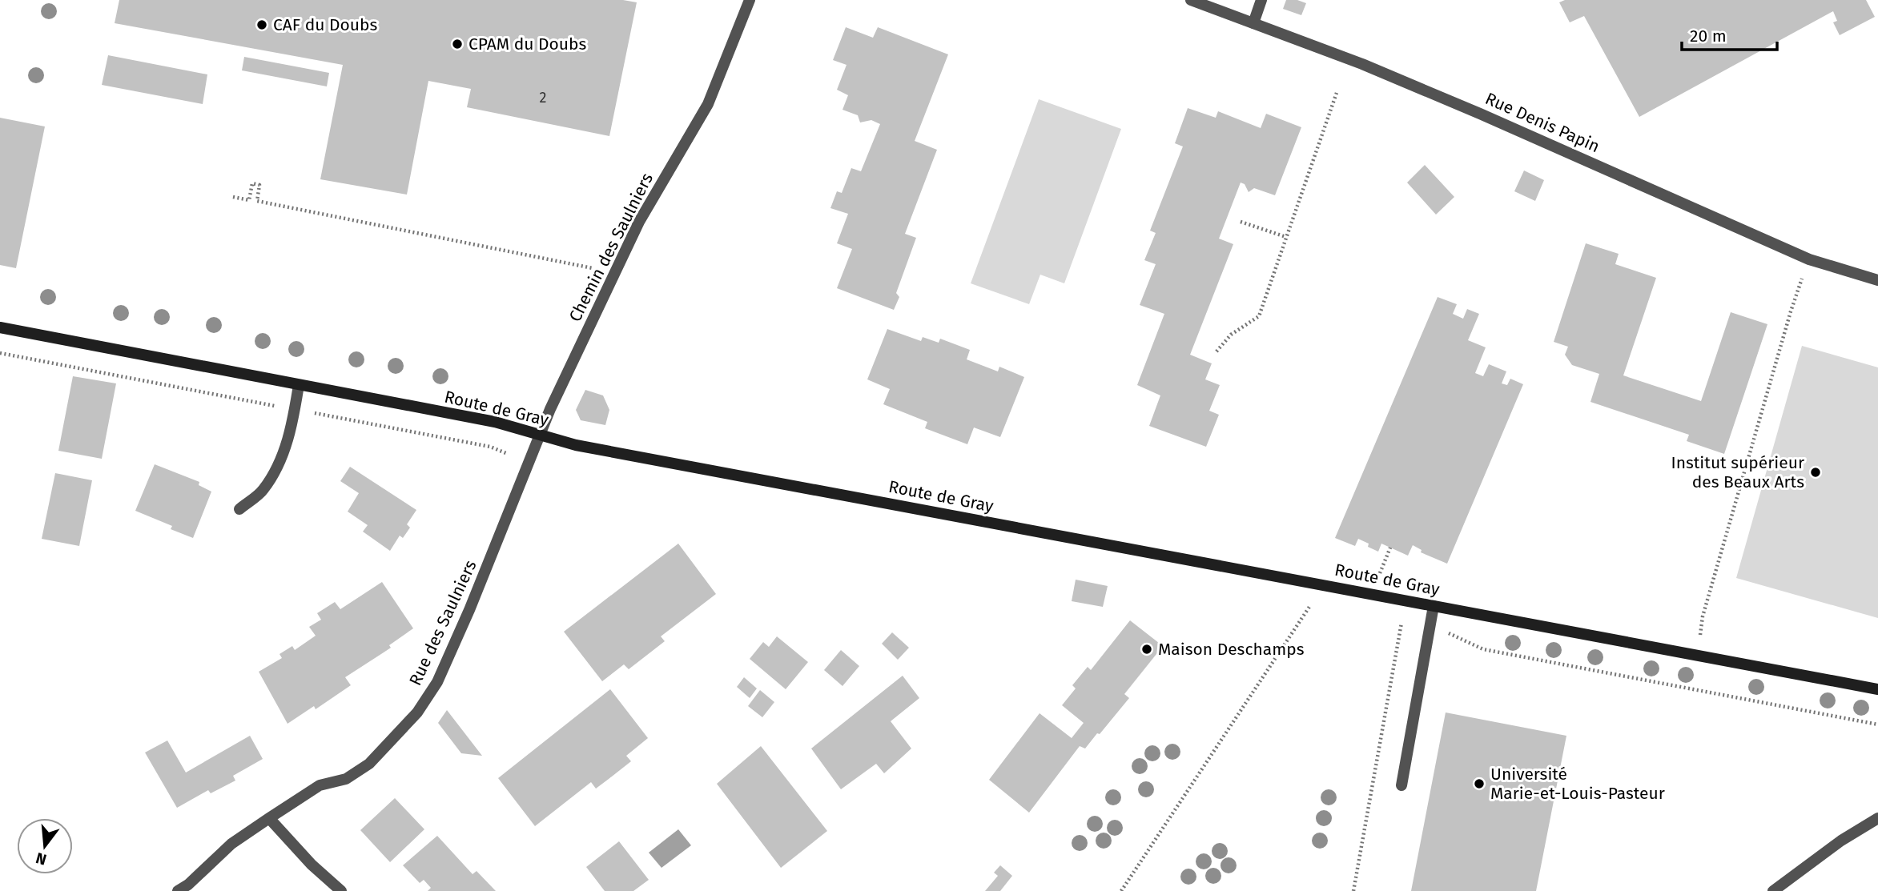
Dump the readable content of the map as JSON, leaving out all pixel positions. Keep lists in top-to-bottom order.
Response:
{
  "streets": {
    "main road": ["Route de Gray"],
    "street": ["Rue Denis Papin", "Chemin des Saulniers", "Rue des Saulniers"]
  },
  "crossings": [
    ["Chemin des Saulniers", "Route de Gray"],
    ["Chemin des Saulniers", "Rue des Saulniers"]
  ],
  "places": [
    "CAF du Doubs",
    "CPAM du Doubs",
    "Institut supérieur des Beaux Arts",
    "Maison Deschamps",
    "Université Marie-et-Louis-Pasteur"
  ],
  "house_numbers": ["2"],
  "scale_bar": "20 m",
  "north": "bottom"
}
